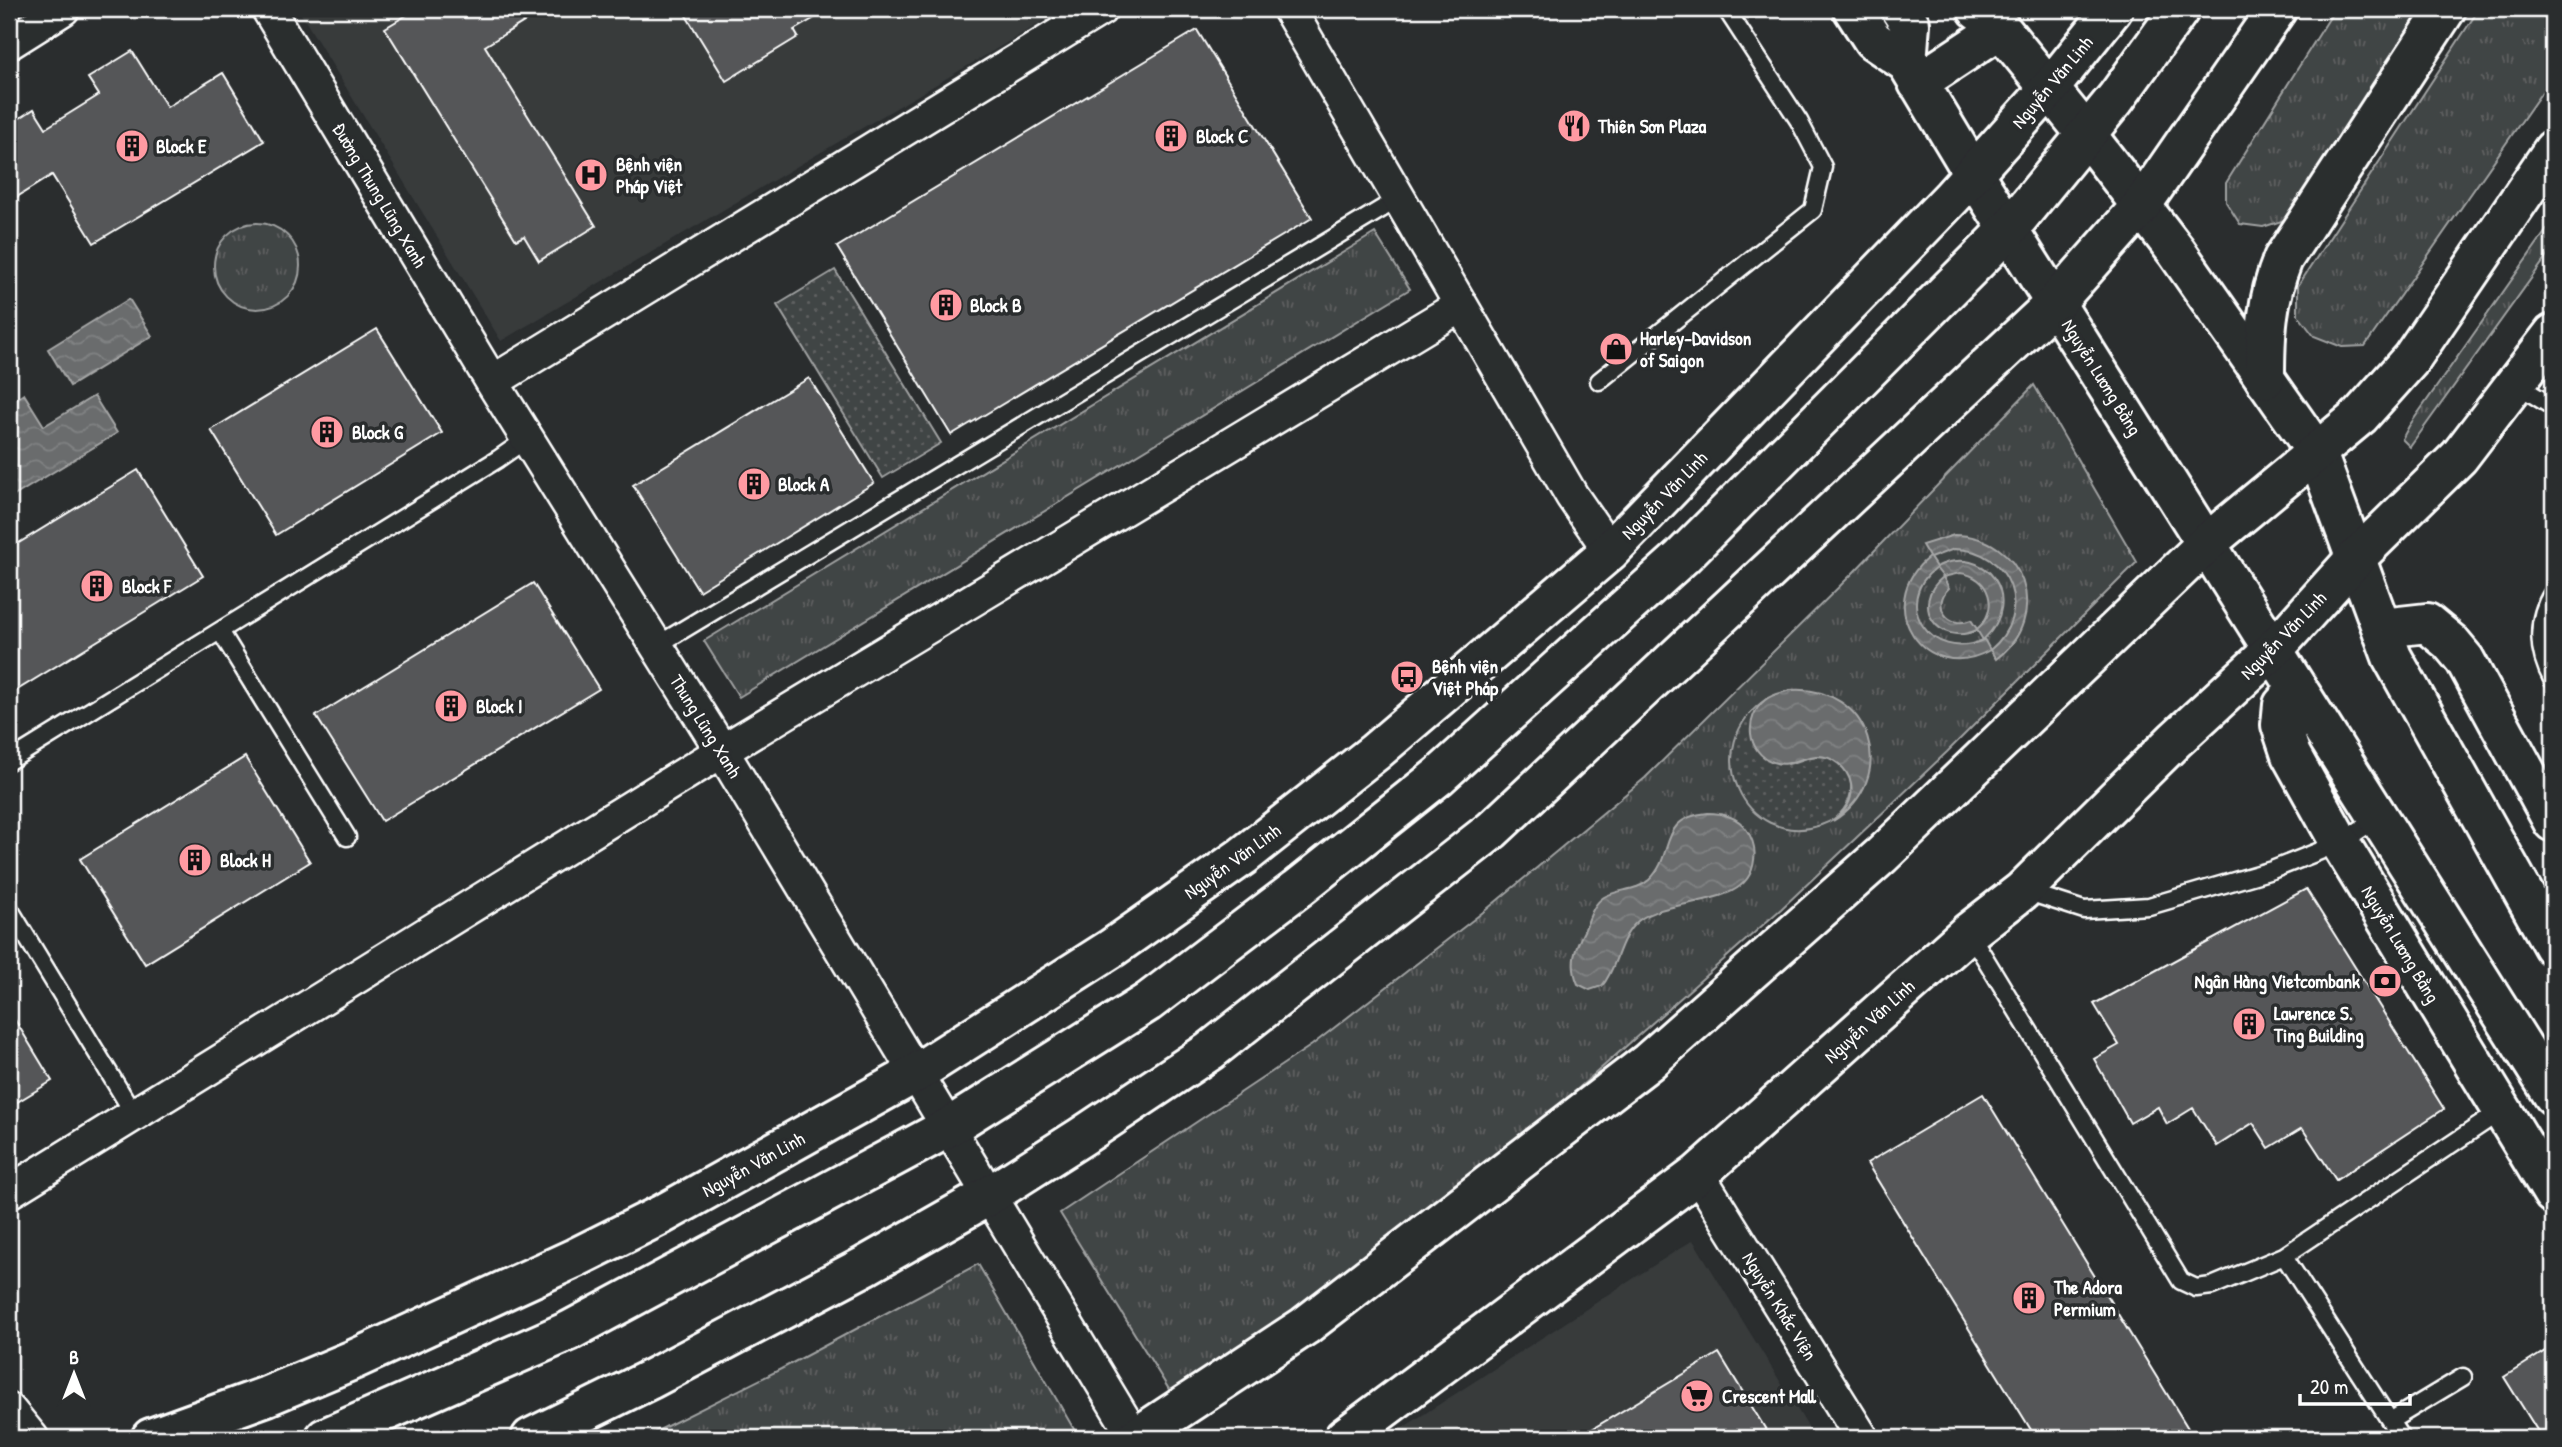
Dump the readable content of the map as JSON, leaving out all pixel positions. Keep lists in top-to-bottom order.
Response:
{
  "streets": {
    "main road": ["Nguyễn Văn Linh", "Nguyễn Lương Bằng"],
    "street": ["Đường Thung Lũng Xanh", "Thung Lũng Xanh", "Nguyễn Khắc Viện"]
  },
  "crossings": [
    ["Nguyễn Văn Linh", "Nguyễn Lương Bằng"],
    ["Nguyễn Văn Linh", "Thung Lũng Xanh"],
    ["Nguyễn Văn Linh", "Nguyễn Khắc Viện"],
    ["Đường Thung Lũng Xanh", "Thung Lũng Xanh"]
  ],
  "places": {
    "restaurant": ["Thiên Sơn Plaza"],
    "building": [
      "Block C",
      "Block E",
      "Block B",
      "Block G",
      "Block A",
      "Block F",
      "Block I",
      "Block H",
      "Lawrence S. Ting Building",
      "The Adora Permium"
    ],
    "hospital": ["Bệnh viện Pháp Việt"],
    "shop": ["Harley-Davidson of Saigon"],
    "bus stop": ["Bệnh viện Việt Pháp"],
    "bank": ["Ngân Hàng Vietcombank"],
    "supermarket": ["Crescent Mall"]
  },
  "scale_bar": "20 m",
  "north": "top"
}
